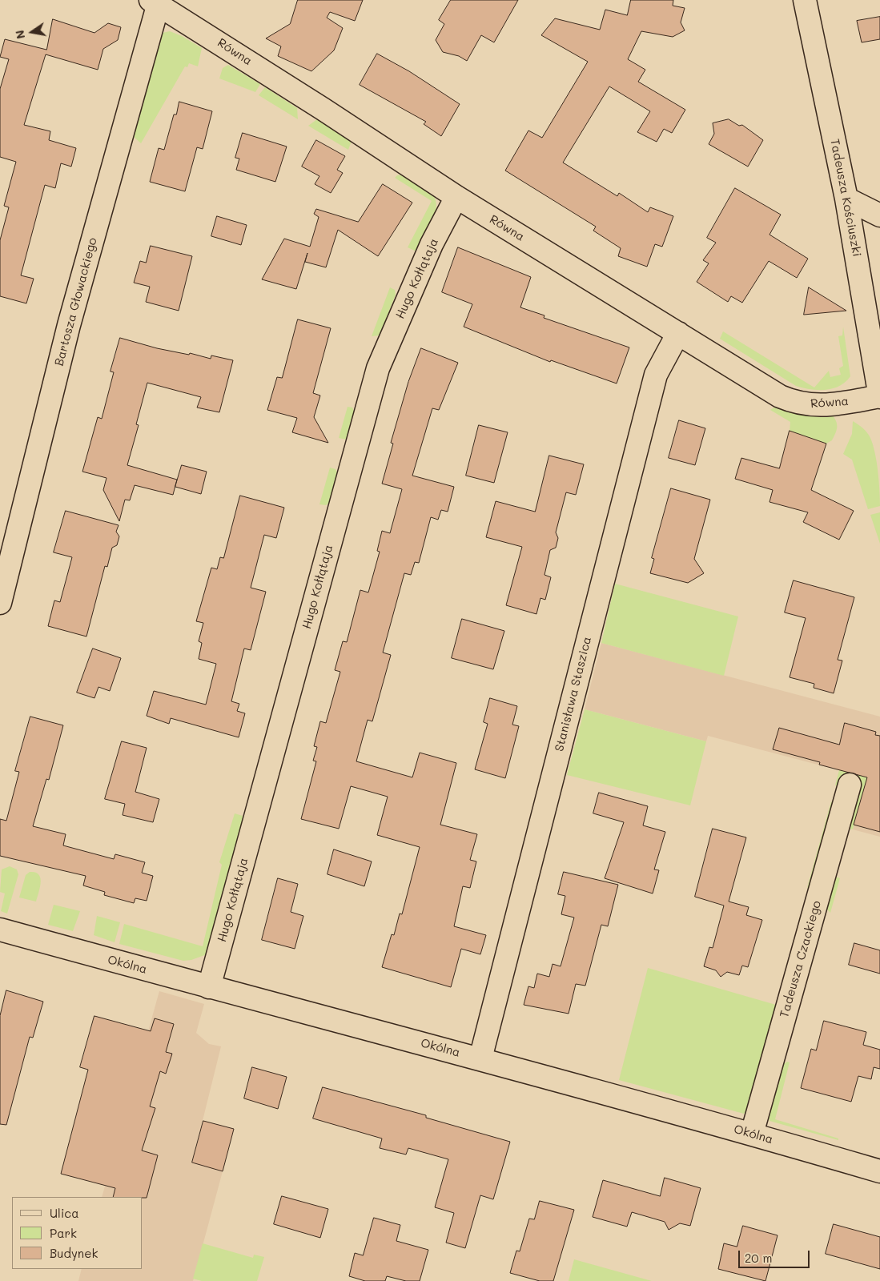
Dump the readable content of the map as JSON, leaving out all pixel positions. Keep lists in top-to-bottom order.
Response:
{
  "streets": {
    "street": [
      "Równa",
      "Tadeusza Kościuszki",
      "Hugo Kołłątaja",
      "Bartosza Głowackiego",
      "Stanisława Staszica",
      "Tadeusza Czackiego",
      "Okólna"
    ]
  },
  "crossings": [
    ["Równa", "Tadeusza Kościuszki"],
    ["Równa", "Hugo Kołłątaja"],
    ["Równa", "Bartosza Głowackiego"],
    ["Równa", "Stanisława Staszica"],
    ["Hugo Kołłątaja", "Okólna"],
    ["Stanisława Staszica", "Okólna"],
    ["Tadeusza Czackiego", "Okólna"]
  ],
  "legend": ["Ulica", "Park", "Budynek"],
  "scale_bar": "20 m",
  "north": "left"
}
